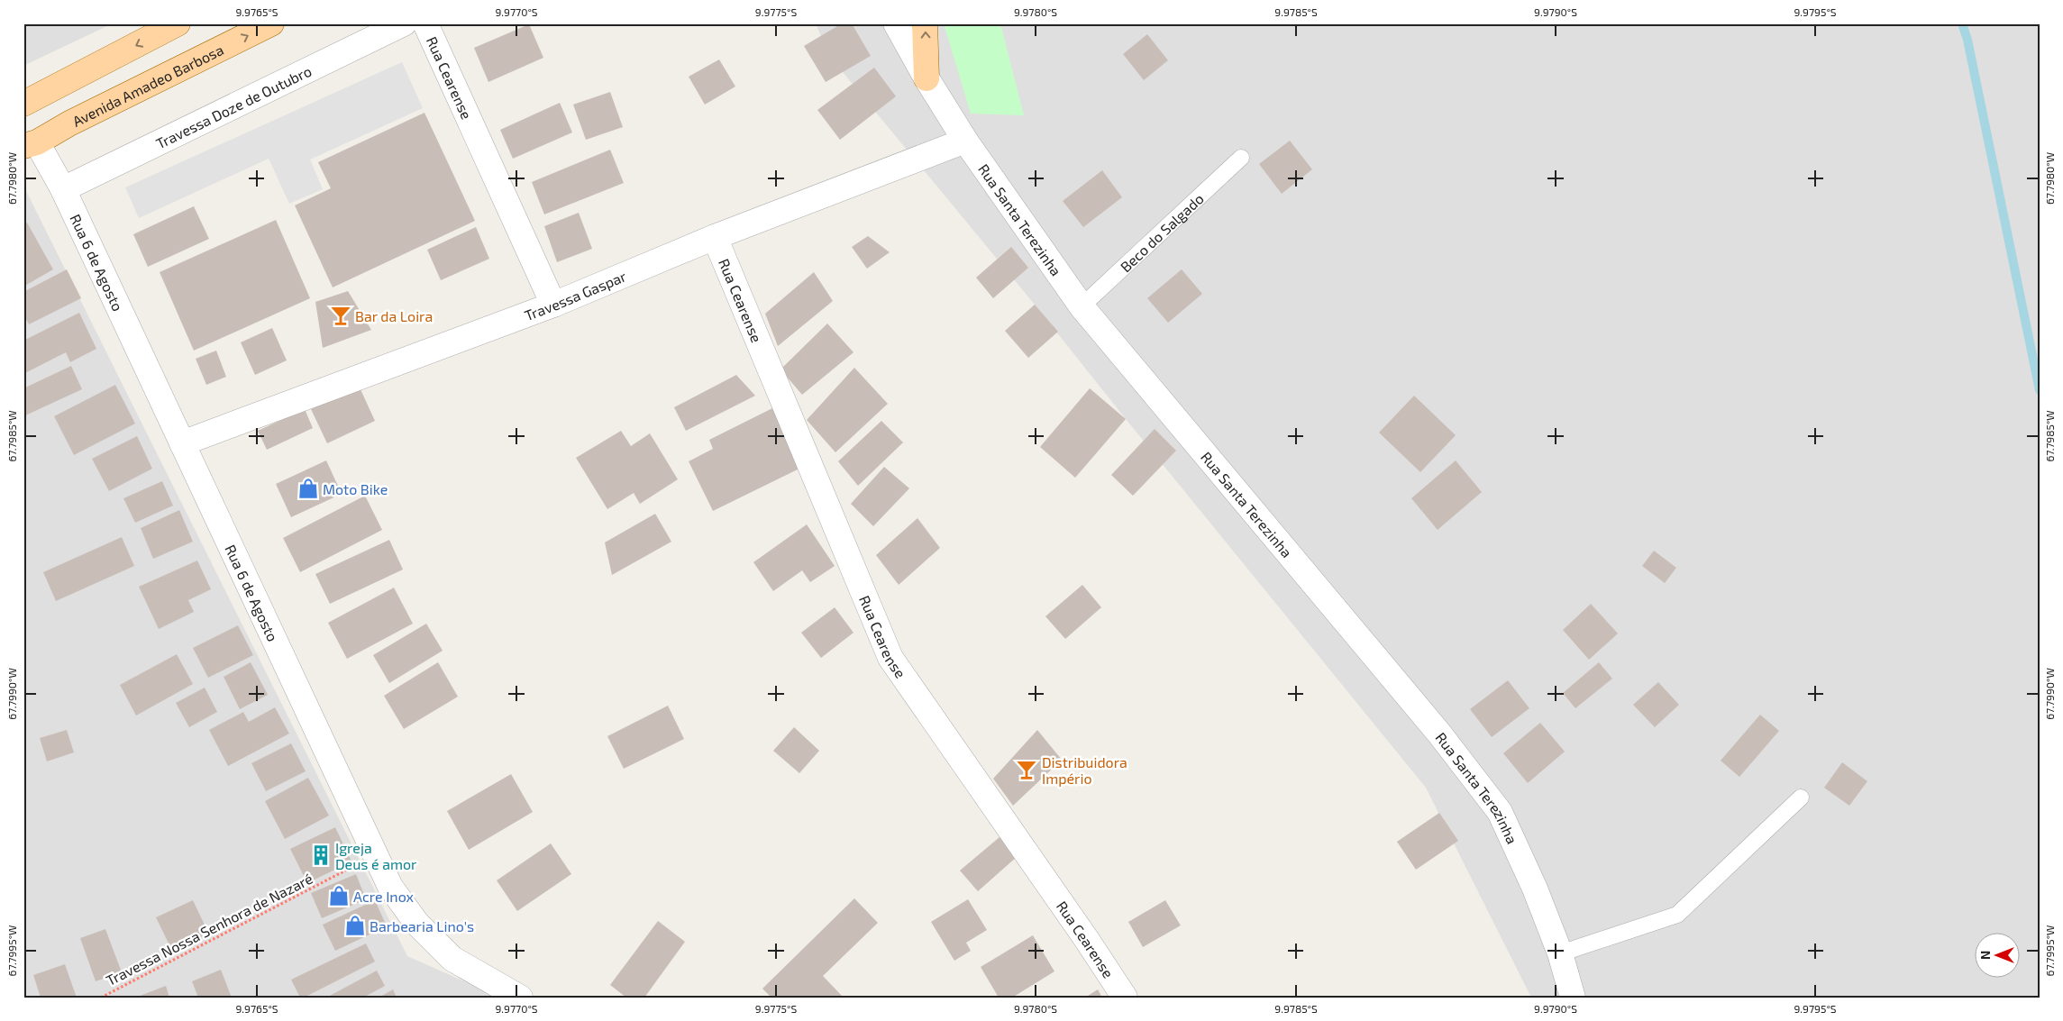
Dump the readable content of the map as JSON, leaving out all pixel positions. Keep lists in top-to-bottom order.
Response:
{
  "streets": {
    "main road": ["Avenida Amadeo Barbosa"],
    "street": [
      "Rua Cearense",
      "Travessa Doze de Outubro",
      "Rua Santa Terezinha",
      "Rua 6 de Agosto",
      "Travessa Gaspar"
    ],
    "lane": ["Beco do Salgado"],
    "path": ["Travessa Nossa Senhora de Nazaré"]
  },
  "crossings": [
    ["Rua Cearense", "Travessa Gaspar"],
    ["Avenida Amadeo Barbosa", "Rua 6 de Agosto"],
    ["Travessa Doze de Outubro", "Rua 6 de Agosto"],
    ["Rua Santa Terezinha", "Beco do Salgado"],
    ["Rua Santa Terezinha", "Travessa Gaspar"],
    ["Rua 6 de Agosto", "Travessa Gaspar"],
    ["Rua 6 de Agosto", "Travessa Nossa Senhora de Nazaré"]
  ],
  "places": {
    "bar": ["Bar da Loira", "Distribuidora Império"],
    "shop": ["Moto Bike", "Acre Inox", "Barbearia Lino's"],
    "building": ["Igreja Deus é amor"]
  },
  "north": "left",
  "coordinates": [
    "9.9765°S",
    "9.9770°S",
    "9.9775°S",
    "9.9780°S",
    "9.9785°S",
    "9.9790°S",
    "9.9795°S",
    "67.7980°W",
    "67.7985°W",
    "67.7990°W",
    "67.7995°W"
  ]
}
